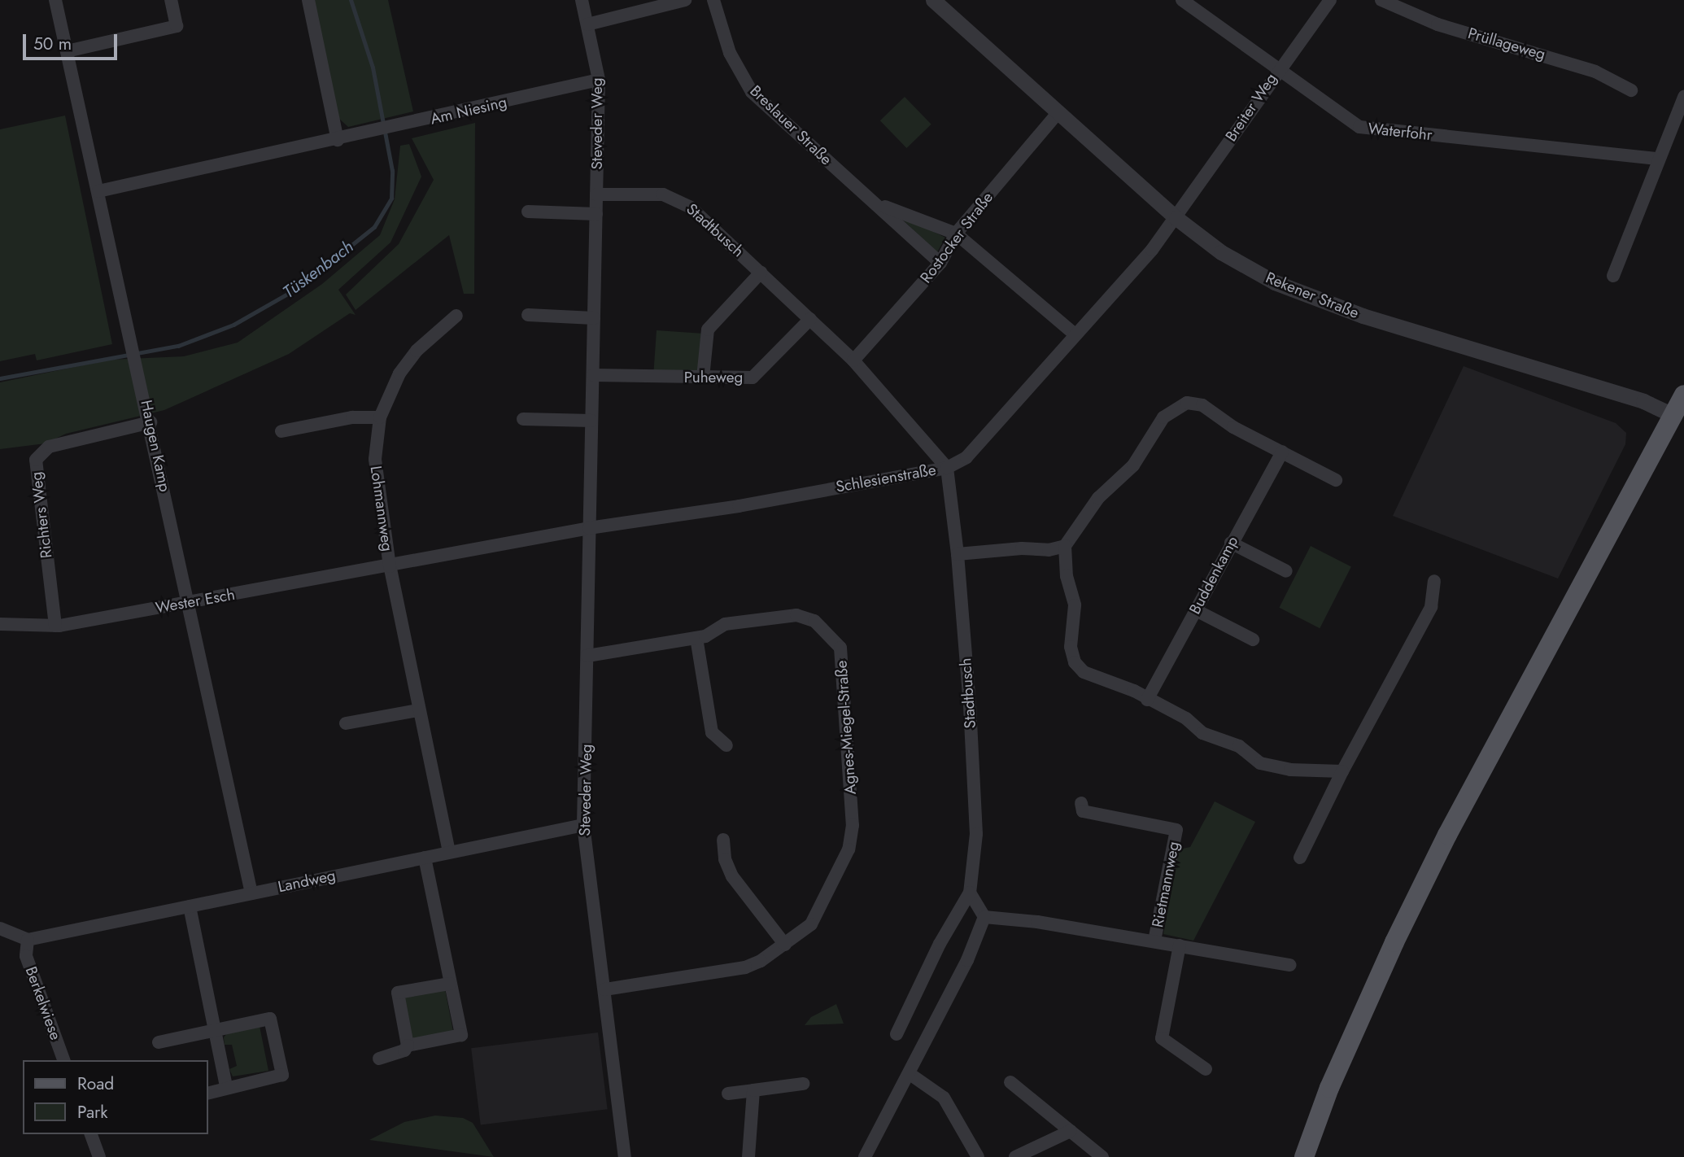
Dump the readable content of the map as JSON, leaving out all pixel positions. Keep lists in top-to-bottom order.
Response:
{
  "streets": {
    "street": [
      "Prüllageweg",
      "Breiter Weg",
      "Am Niesing",
      "Steveder Weg",
      "Breslauer Straße",
      "Waterfohr",
      "Stadtbusch",
      "Rostocker Straße",
      "Rekener Straße",
      "Puheweg",
      "Haugen Kamp",
      "Schlesienstraße",
      "Lohmannweg",
      "Richters Weg",
      "Buddenkamp",
      "Wester Esch",
      "Agnes-Miegel-Straße",
      "Landweg",
      "Rietmannweg",
      "Berkelwiese"
    ]
  },
  "crossings": [
    ["Breiter Weg", "Waterfohr"],
    ["Breiter Weg", "Rekener Straße"],
    ["Breiter Weg", "Schlesienstraße"],
    ["Am Niesing", "Steveder Weg"],
    ["Am Niesing", "Haugen Kamp"],
    ["Steveder Weg", "Stadtbusch"],
    ["Steveder Weg", "Puheweg"],
    ["Steveder Weg", "Schlesienstraße"],
    ["Steveder Weg", "Wester Esch"],
    ["Steveder Weg", "Agnes-Miegel-Straße"],
    ["Steveder Weg", "Landweg"],
    ["Breslauer Straße", "Rostocker Straße"],
    ["Breslauer Straße", "Schlesienstraße"],
    ["Stadtbusch", "Rostocker Straße"],
    ["Stadtbusch", "Puheweg"],
    ["Stadtbusch", "Schlesienstraße"],
    ["Rostocker Straße", "Rekener Straße"],
    ["Rekener Straße", "Schlesienstraße"],
    ["Haugen Kamp", "Richters Weg"],
    ["Haugen Kamp", "Wester Esch"],
    ["Haugen Kamp", "Landweg"],
    ["Schlesienstraße", "Wester Esch"],
    ["Lohmannweg", "Wester Esch"],
    ["Richters Weg", "Wester Esch"],
    ["Landweg", "Berkelwiese"]
  ],
  "water": ["Tüskenbach"],
  "legend": ["Road", "Park"],
  "scale_bar": "50 m"
}
